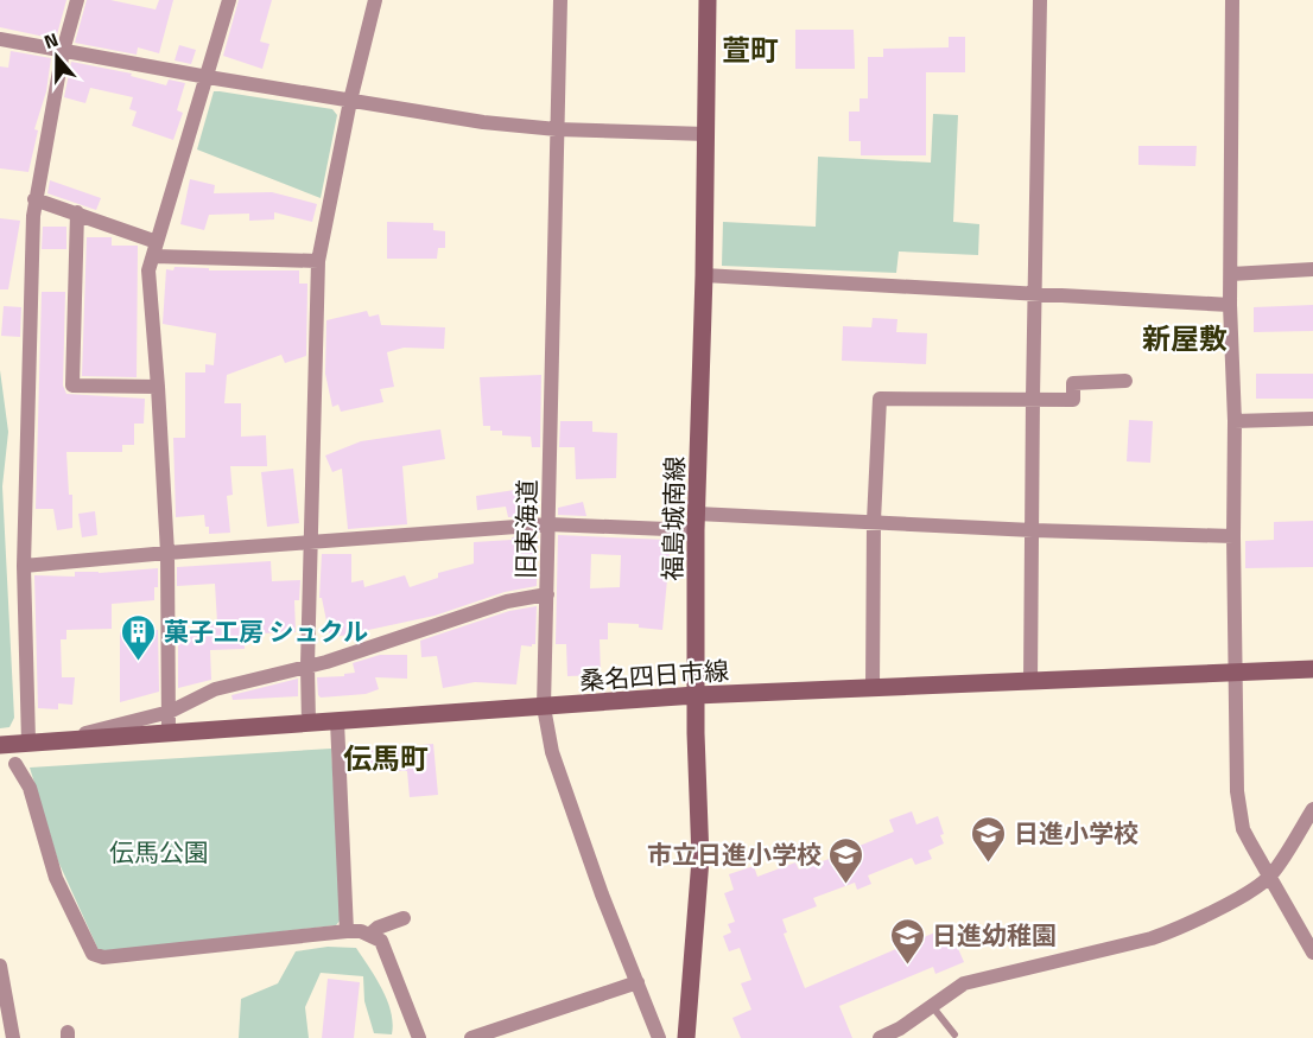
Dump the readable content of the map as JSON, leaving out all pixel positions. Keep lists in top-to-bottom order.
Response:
{
  "streets": {
    "main road": ["福島城南線", "桑名四日市線"],
    "street": ["旧東海道"]
  },
  "crossings": [
    ["福島城南線", "桑名四日市線"],
    ["旧東海道", "桑名四日市線"]
  ],
  "districts": ["萱町", "新屋敷", "伝馬町"],
  "parks": ["伝馬公園"],
  "places": {
    "building": ["菓子工房 シュクル"],
    "school or university": ["日進小学校", "市立日進小学校", "日進幼稚園"]
  },
  "north": "top"
}
